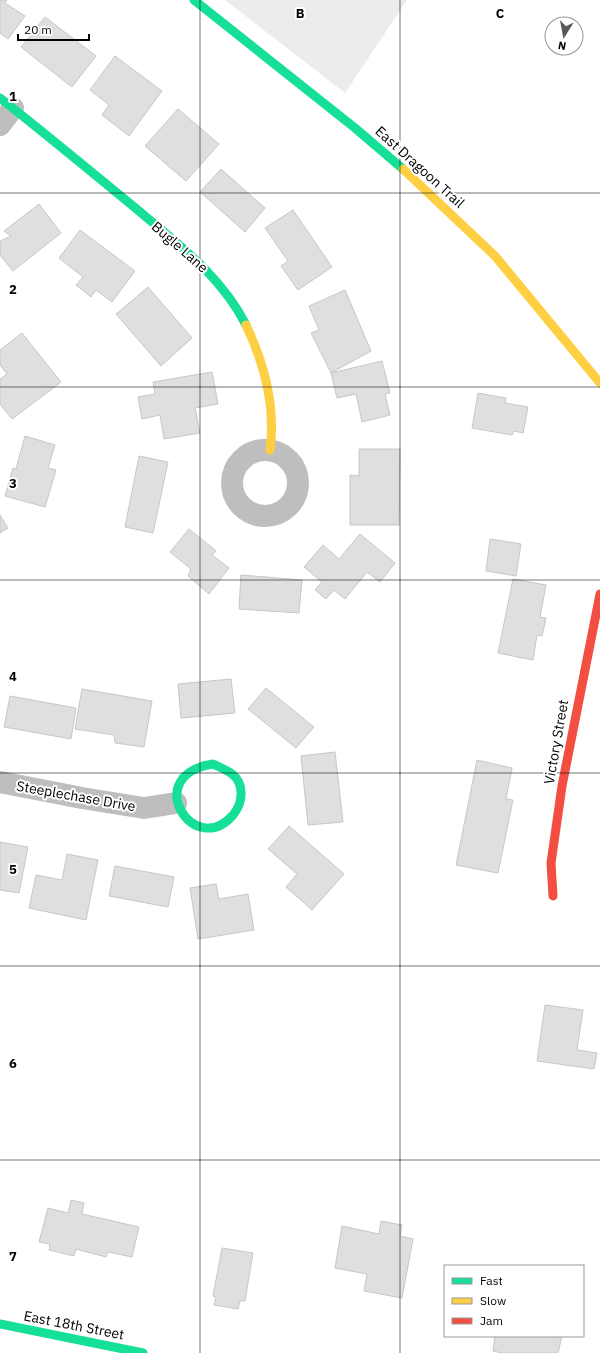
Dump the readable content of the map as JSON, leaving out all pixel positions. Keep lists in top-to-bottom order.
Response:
{
  "streets": {
    "street": [
      "East Dragoon Trail",
      "Bugle Lane",
      "Victory Street",
      "Steeplechase Drive",
      "East 18th Street"
    ]
  },
  "legend": ["Fast", "Slow", "Jam"],
  "scale_bar": "20 m",
  "north": "bottom",
  "grid": {
    "columns": ["B", "C"],
    "rows": [
      "1",
      "2",
      "3",
      "4",
      "5",
      "6",
      "7"
    ]
  }
}
